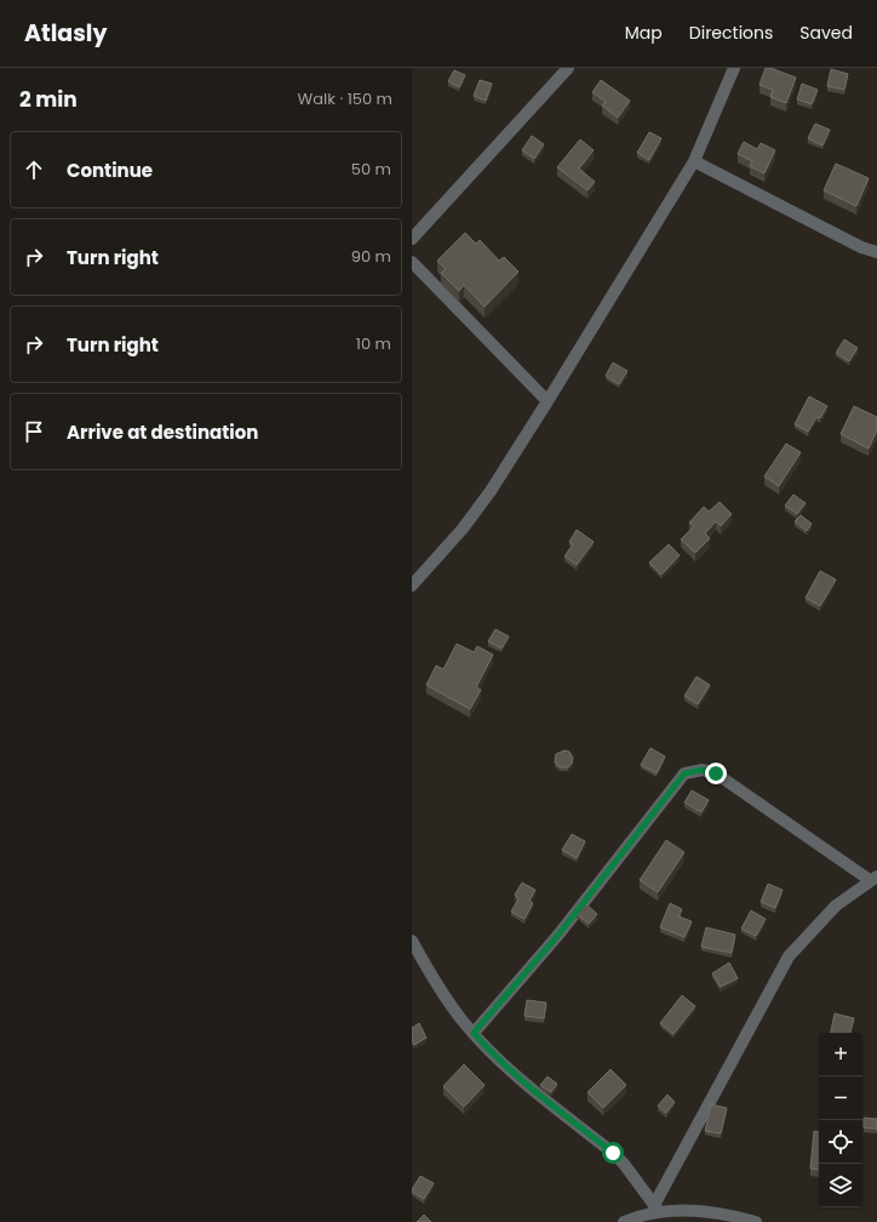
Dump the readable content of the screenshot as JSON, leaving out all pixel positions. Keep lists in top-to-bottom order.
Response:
{
  "page": {
    "header": "Atlasly",
    "nav": ["Map", "Directions", "Saved"],
    "heading": ["2 min", "Walk · 150 m"],
    "list": [
      ["Continue", "50 m"],
      ["Turn right", "90 m"],
      ["Turn right", "10 m"],
      "Arrive at destination"
    ],
    "map_buttons": ["+", "−"]
  }
}
